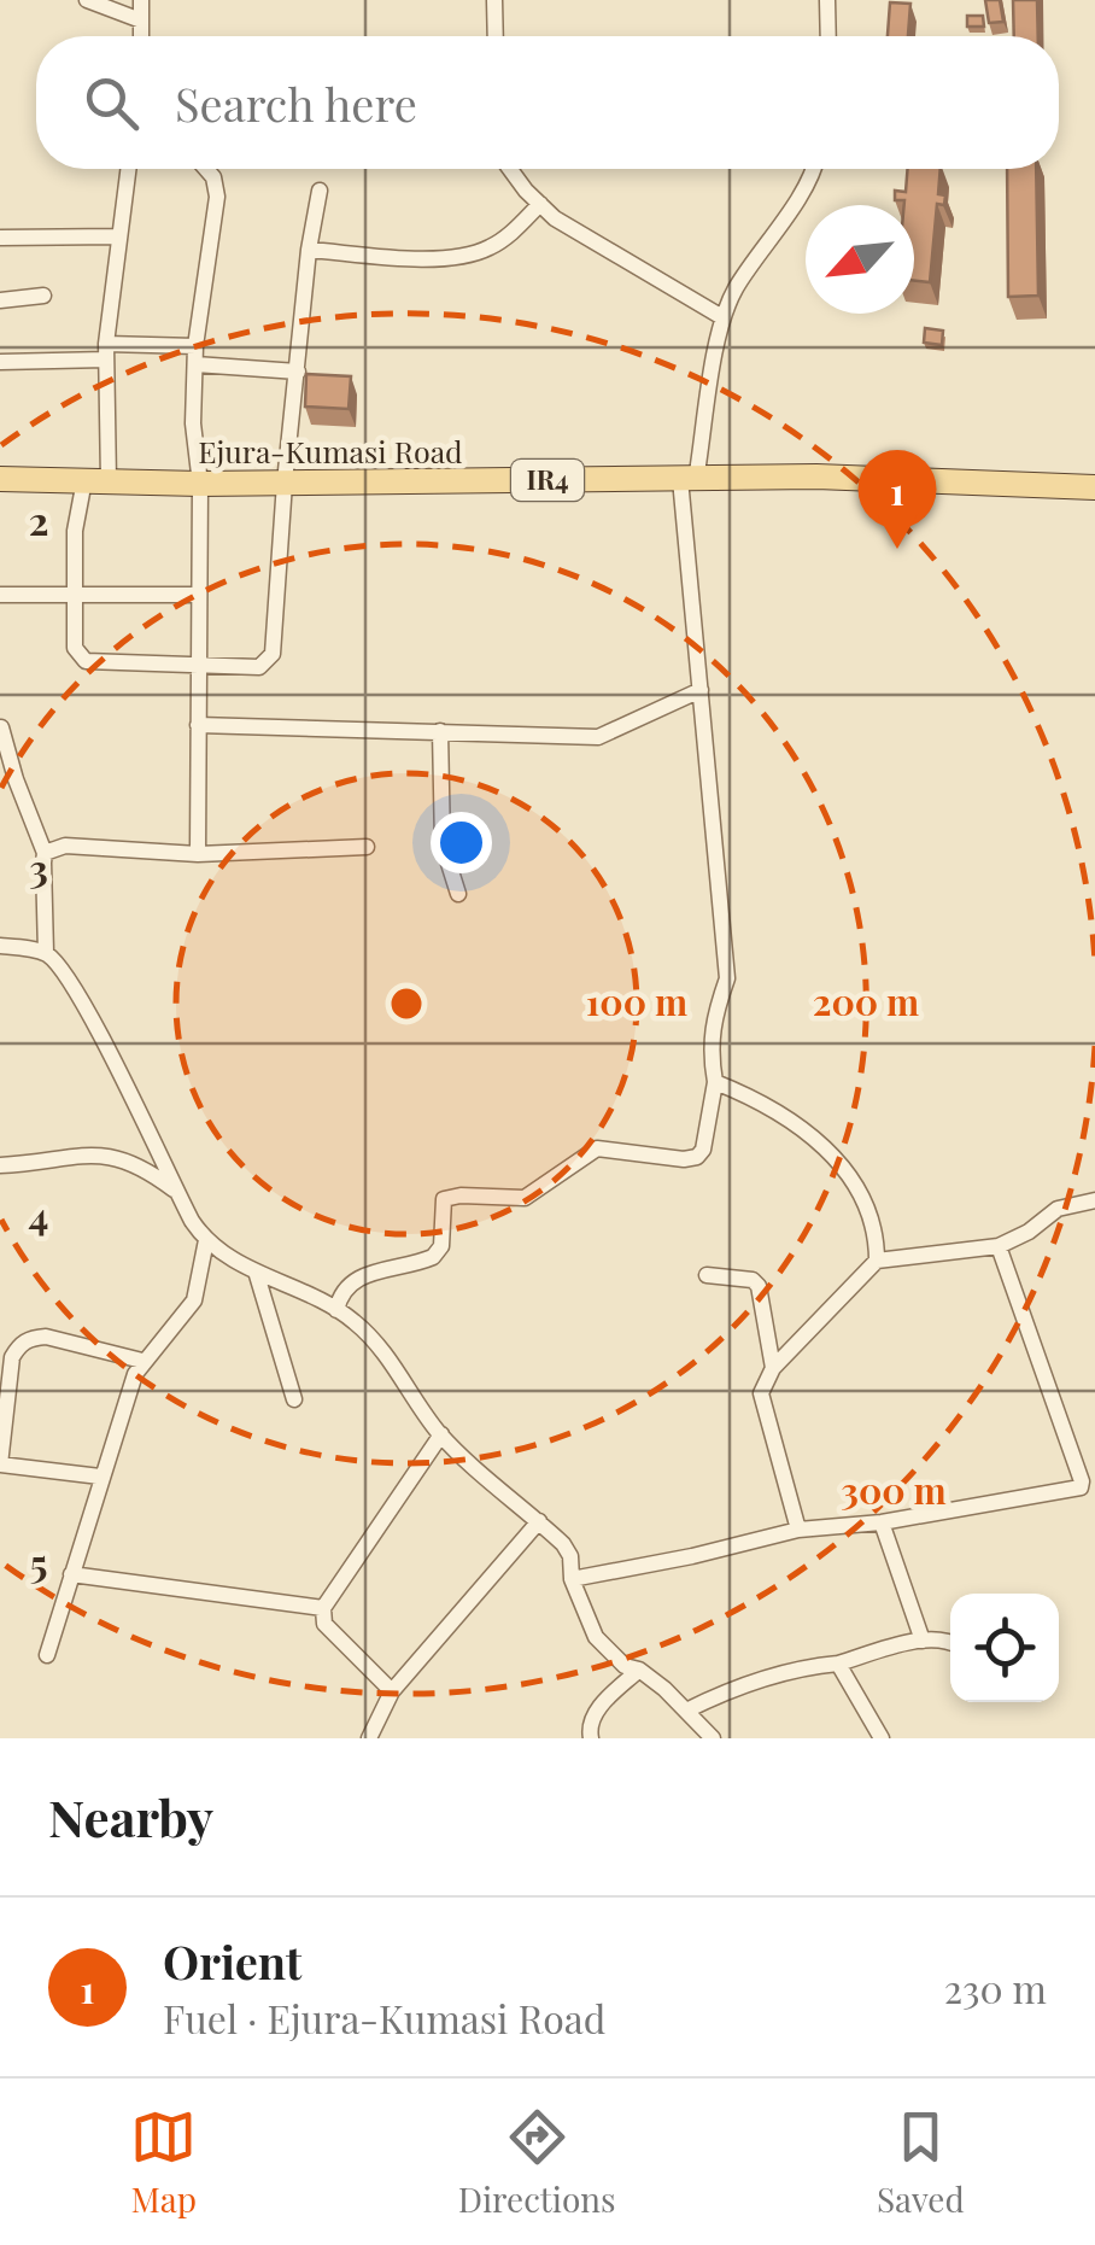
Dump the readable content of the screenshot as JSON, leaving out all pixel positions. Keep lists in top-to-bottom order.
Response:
{
  "streets": {
    "main road": ["Ejura-Kumasi Road", "IR4"]
  },
  "north": "bottom left",
  "page": {
    "search": "Search here",
    "pins": "1",
    "heading": "Nearby",
    "list": [
      {
        "mark": "1",
        "name": "Orient",
        "note": "Fuel · Ejura-Kumasi Road",
        "value": "230 m"
      }
    ],
    "nav": ["Map", "Directions", "Saved"]
  },
  "grid": {
    "rows": [
      "2",
      "3",
      "4",
      "5"
    ]
  },
  "rings": ["100 m", "200 m", "300 m"]
}
